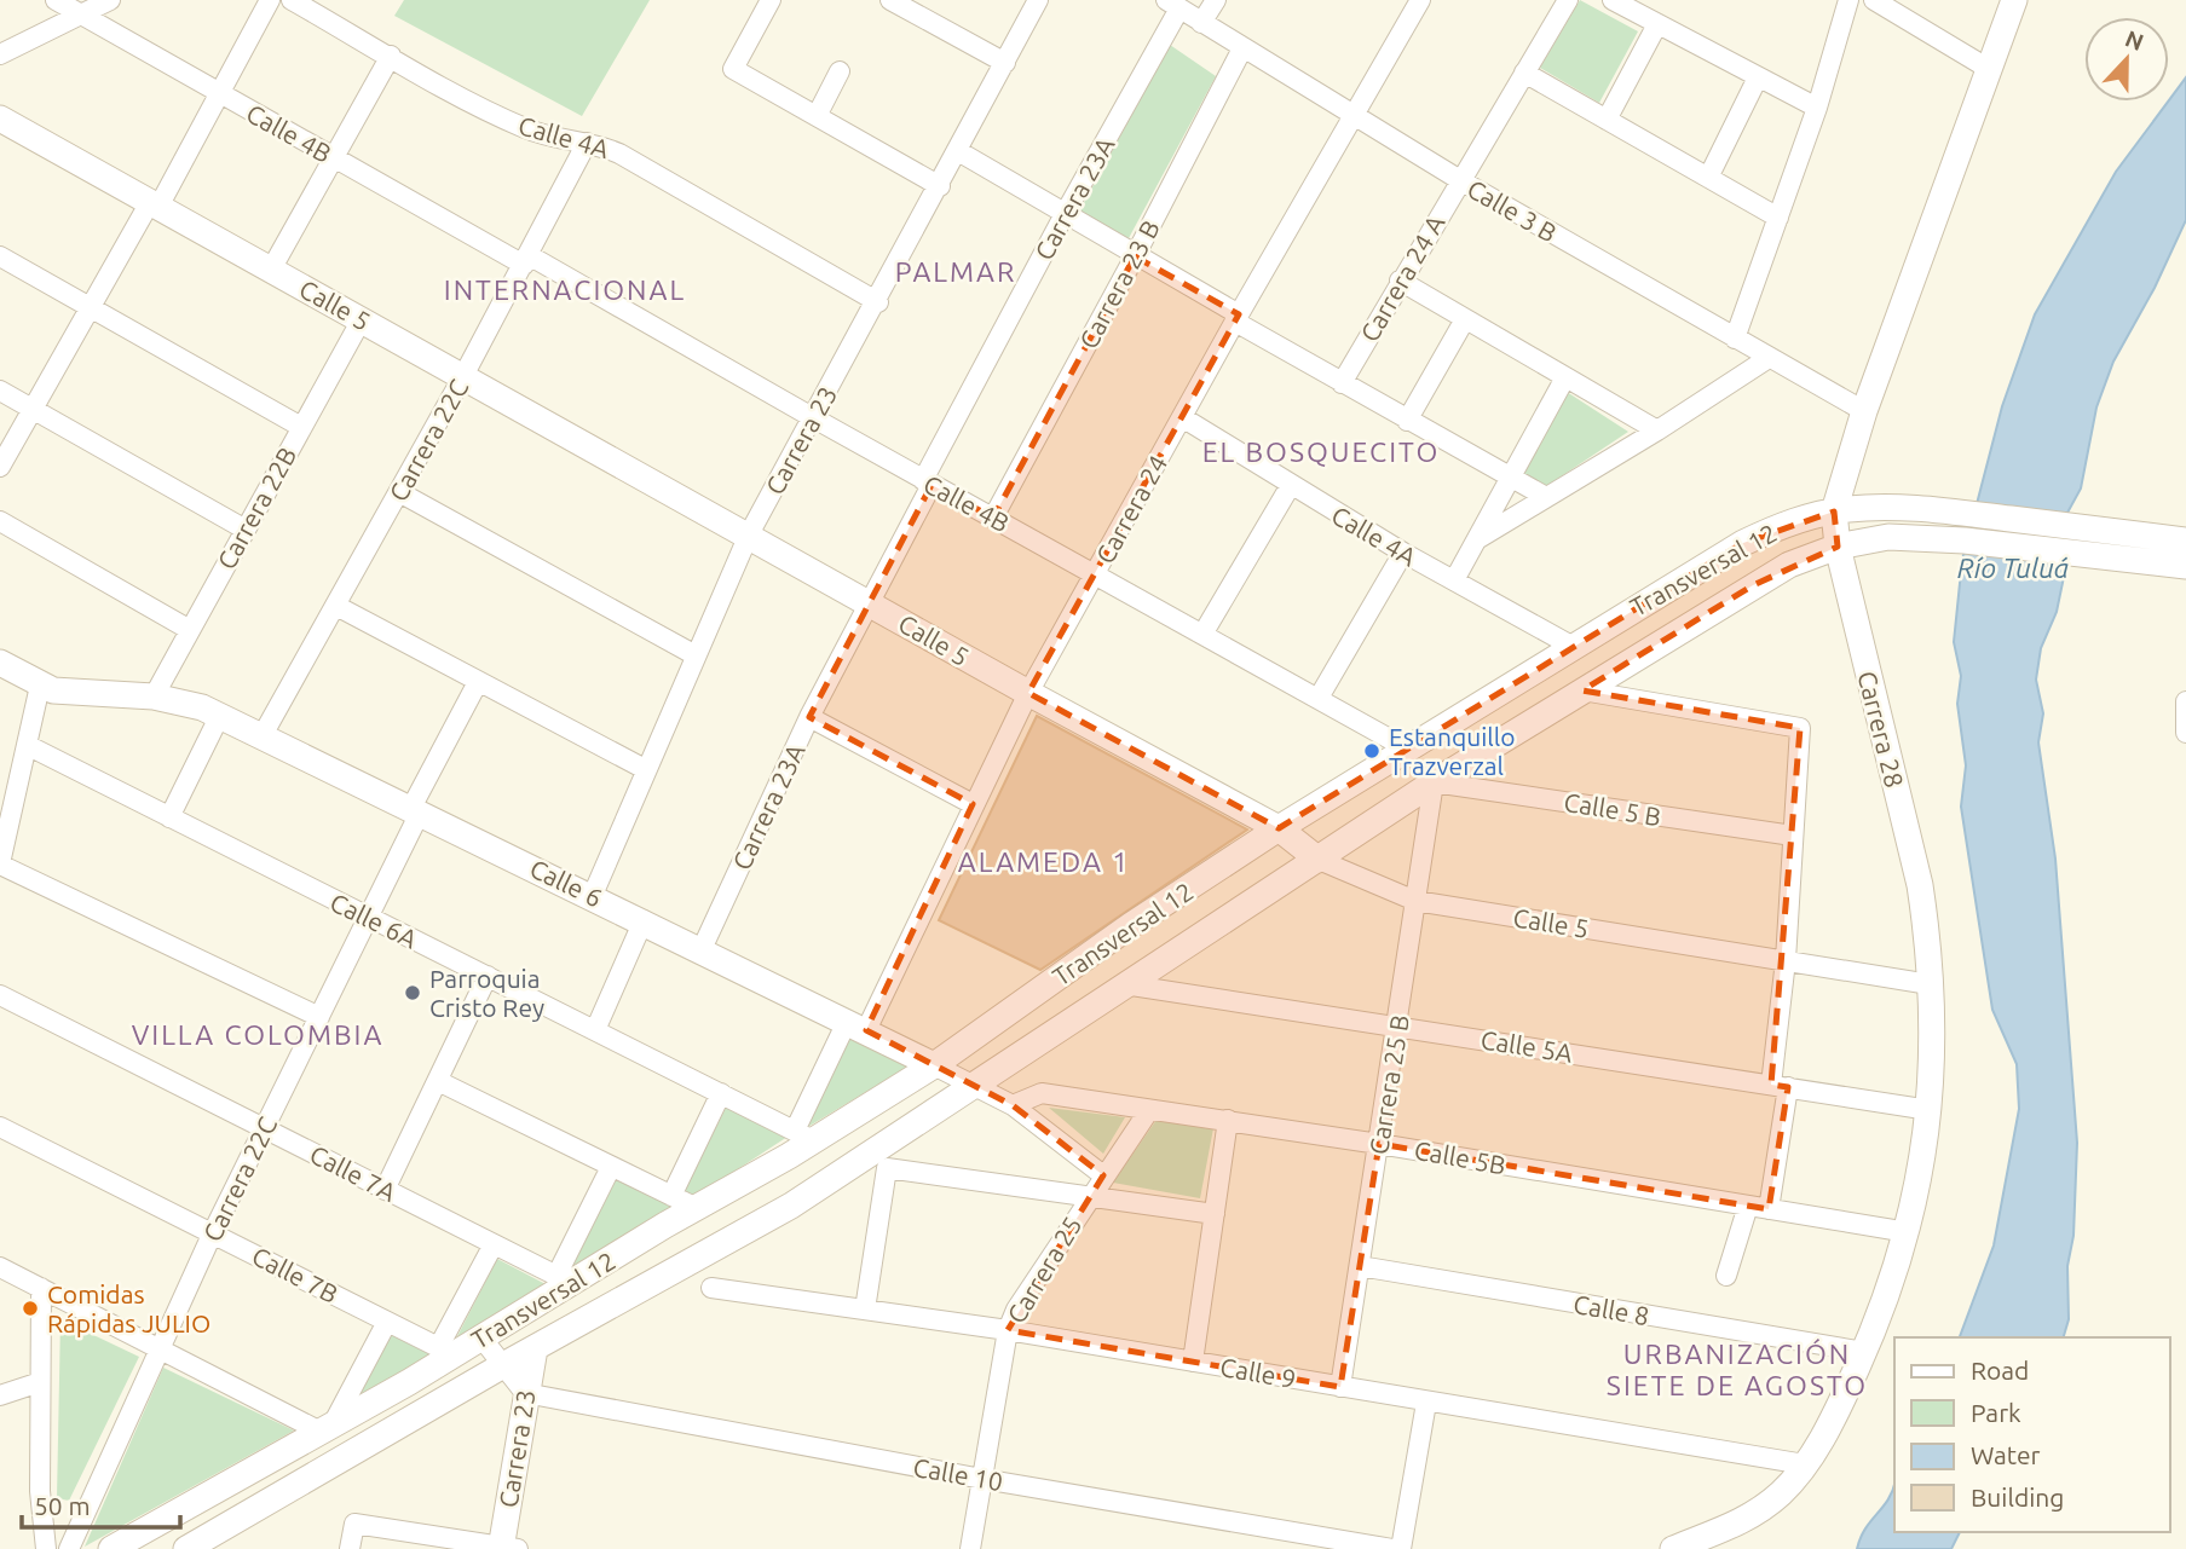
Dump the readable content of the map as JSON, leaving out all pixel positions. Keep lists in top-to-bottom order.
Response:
{
  "streets": {
    "main road": [
      "Calle 5",
      "Carrera 23",
      "Transversal 12",
      "Carrera 28",
      "Calle 6"
    ],
    "street": [
      "Calle 4B",
      "Calle 4A",
      "Carrera 23A",
      "Calle 3 B",
      "Carrera 24 A",
      "Carrera 23 B",
      "Carrera 22C",
      "Carrera 22B",
      "Carrera 24",
      "Calle 5 B",
      "Calle 6A",
      "Calle 5A",
      "Carrera 25 B",
      "Calle 5B",
      "Calle 7A",
      "Carrera 25",
      "Calle 7B",
      "Calle 8",
      "Calle 9",
      "Calle 10"
    ]
  },
  "crossings": [
    ["Calle 4B", "Carrera 23A"],
    ["Calle 4B", "Carrera 23 B"],
    ["Calle 4B", "Carrera 22C"],
    ["Calle 4B", "Carrera 23"],
    ["Calle 4B", "Carrera 24"],
    ["Calle 4B", "Transversal 12"],
    ["Calle 4A", "Carrera 22C"],
    ["Calle 4A", "Carrera 23"],
    ["Calle 4A", "Carrera 24"],
    ["Calle 4A", "Transversal 12"],
    ["Carrera 23A", "Calle 3 B"],
    ["Carrera 23A", "Calle 5"],
    ["Carrera 23A", "Calle 6"],
    ["Calle 3 B", "Carrera 24 A"],
    ["Calle 3 B", "Carrera 23 B"],
    ["Calle 3 B", "Carrera 24"],
    ["Calle 3 B", "Carrera 28"],
    ["Calle 5", "Carrera 22C"],
    ["Calle 5", "Carrera 23"],
    ["Calle 5", "Carrera 22B"],
    ["Calle 5", "Carrera 24"],
    ["Calle 5", "Transversal 12"],
    ["Calle 5", "Carrera 28"],
    ["Calle 5", "Carrera 25 B"],
    ["Carrera 22C", "Calle 6"],
    ["Carrera 22C", "Calle 6A"],
    ["Carrera 22C", "Calle 7A"],
    ["Carrera 22C", "Calle 7B"],
    ["Carrera 23", "Transversal 12"],
    ["Carrera 23", "Calle 6"],
    ["Carrera 23", "Calle 10"],
    ["Carrera 22B", "Calle 6"],
    ["Carrera 24", "Transversal 12"],
    ["Carrera 24", "Calle 6"],
    ["Carrera 24", "Calle 6A"],
    ["Transversal 12", "Carrera 28"],
    ["Transversal 12", "Calle 5 B"],
    ["Transversal 12", "Calle 6"],
    ["Transversal 12", "Calle 6A"],
    ["Transversal 12", "Calle 5A"],
    ["Transversal 12", "Carrera 25 B"],
    ["Transversal 12", "Calle 7A"],
    ["Transversal 12", "Calle 7B"],
    ["Carrera 28", "Calle 5A"],
    ["Carrera 28", "Calle 5B"],
    ["Carrera 28", "Calle 8"],
    ["Carrera 28", "Calle 9"],
    ["Calle 5 B", "Carrera 25 B"],
    ["Calle 6", "Calle 5B"],
    ["Calle 6", "Carrera 25"],
    ["Calle 5A", "Carrera 25 B"],
    ["Carrera 25 B", "Calle 5B"],
    ["Carrera 25 B", "Calle 8"],
    ["Carrera 25 B", "Calle 9"],
    ["Calle 5B", "Carrera 25"],
    ["Carrera 25", "Calle 9"],
    ["Carrera 25", "Calle 10"]
  ],
  "districts": [
    "PALMAR",
    "INTERNACIONAL",
    "EL BOSQUECITO",
    "ALAMEDA 1",
    "VILLA COLOMBIA",
    "URBANIZACIÓN SIETE DE AGOSTO"
  ],
  "water": ["Río Tuluá"],
  "places": ["Estanquillo Trazverzal", "Parroquia Cristo Rey", "Comidas Rápidas JULIO"],
  "legend": [
    "Road",
    "Park",
    "Water",
    "Building"
  ],
  "scale_bar": "50 m",
  "north": "top"
}
